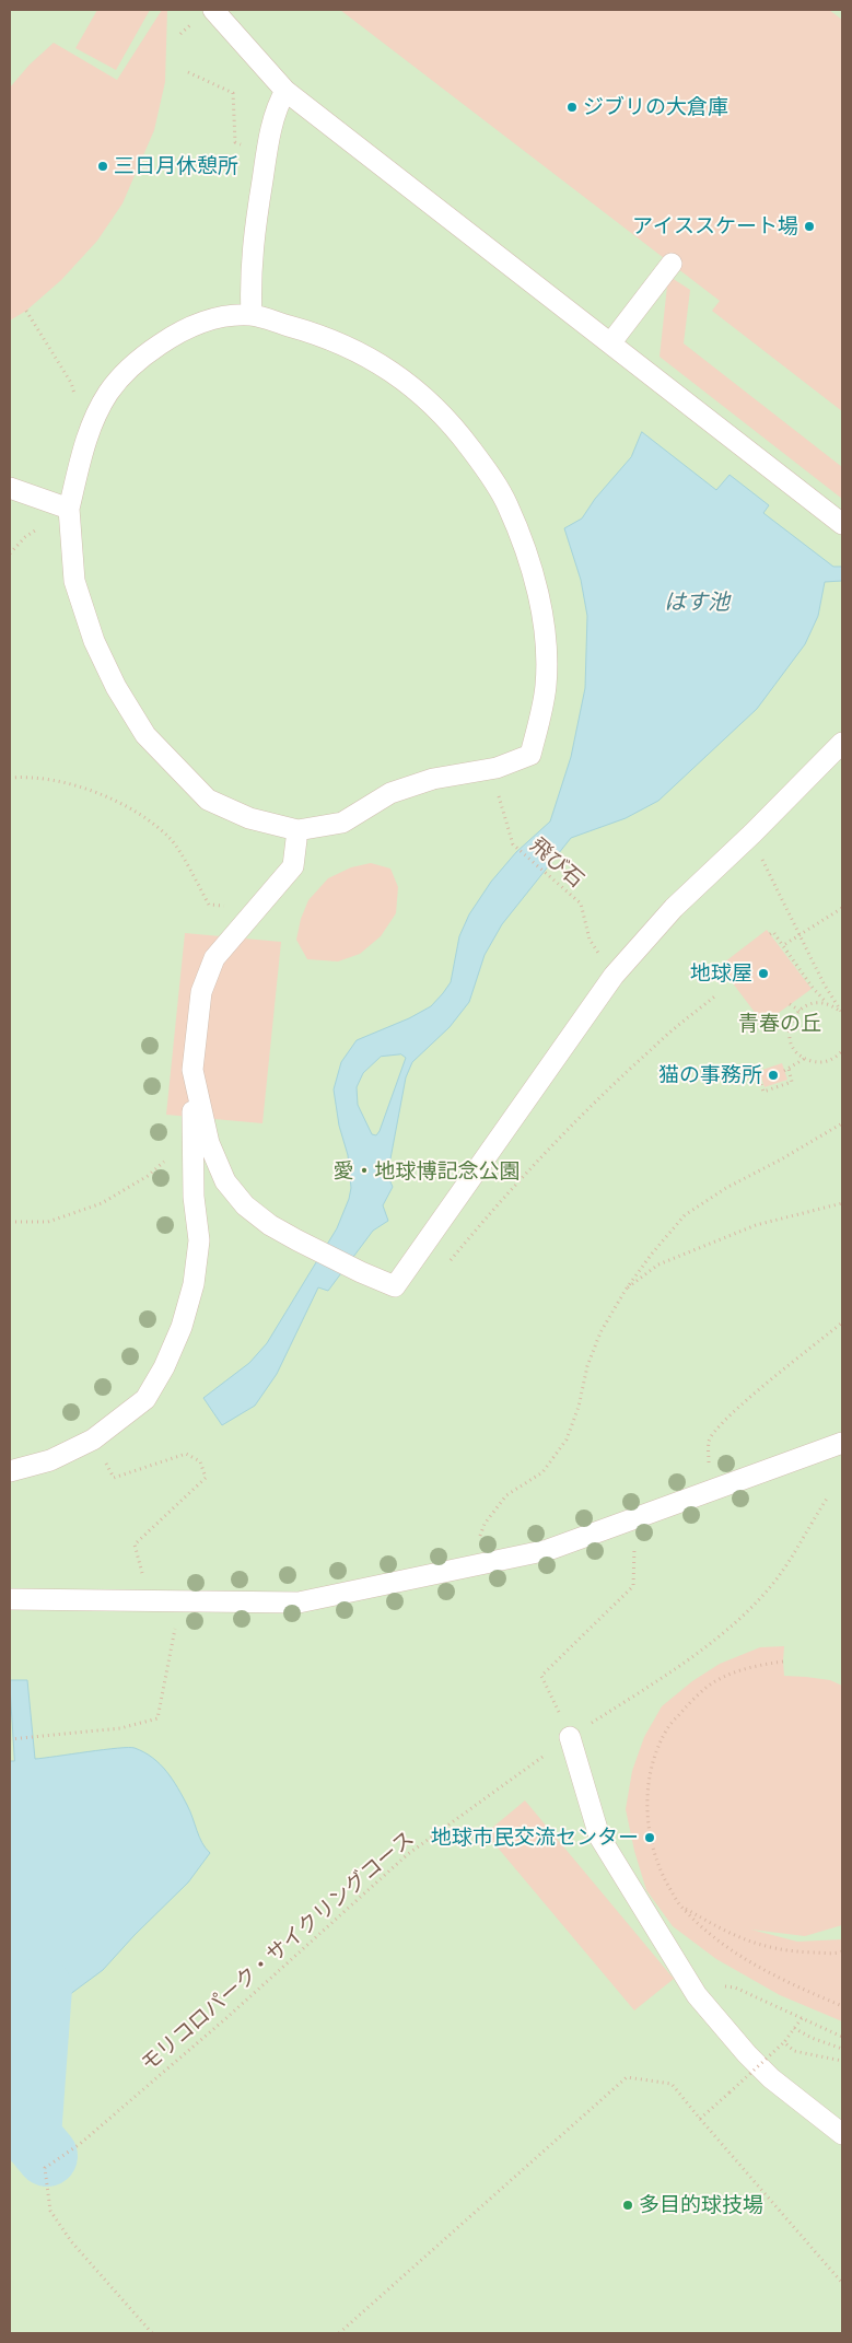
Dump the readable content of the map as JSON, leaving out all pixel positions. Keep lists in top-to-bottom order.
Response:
{
  "streets": {
    "path": ["飛び石", "モリコロパーク・サイクリングコース"]
  },
  "water": ["はす池"],
  "parks": ["青春の丘", "愛・地球博記念公園"],
  "places": [
    "ジブリの大倉庫",
    "三日月休憩所",
    "アイススケート場",
    "地球屋",
    "猫の事務所",
    "地球市民交流センター",
    "多目的球技場"
  ]
}
